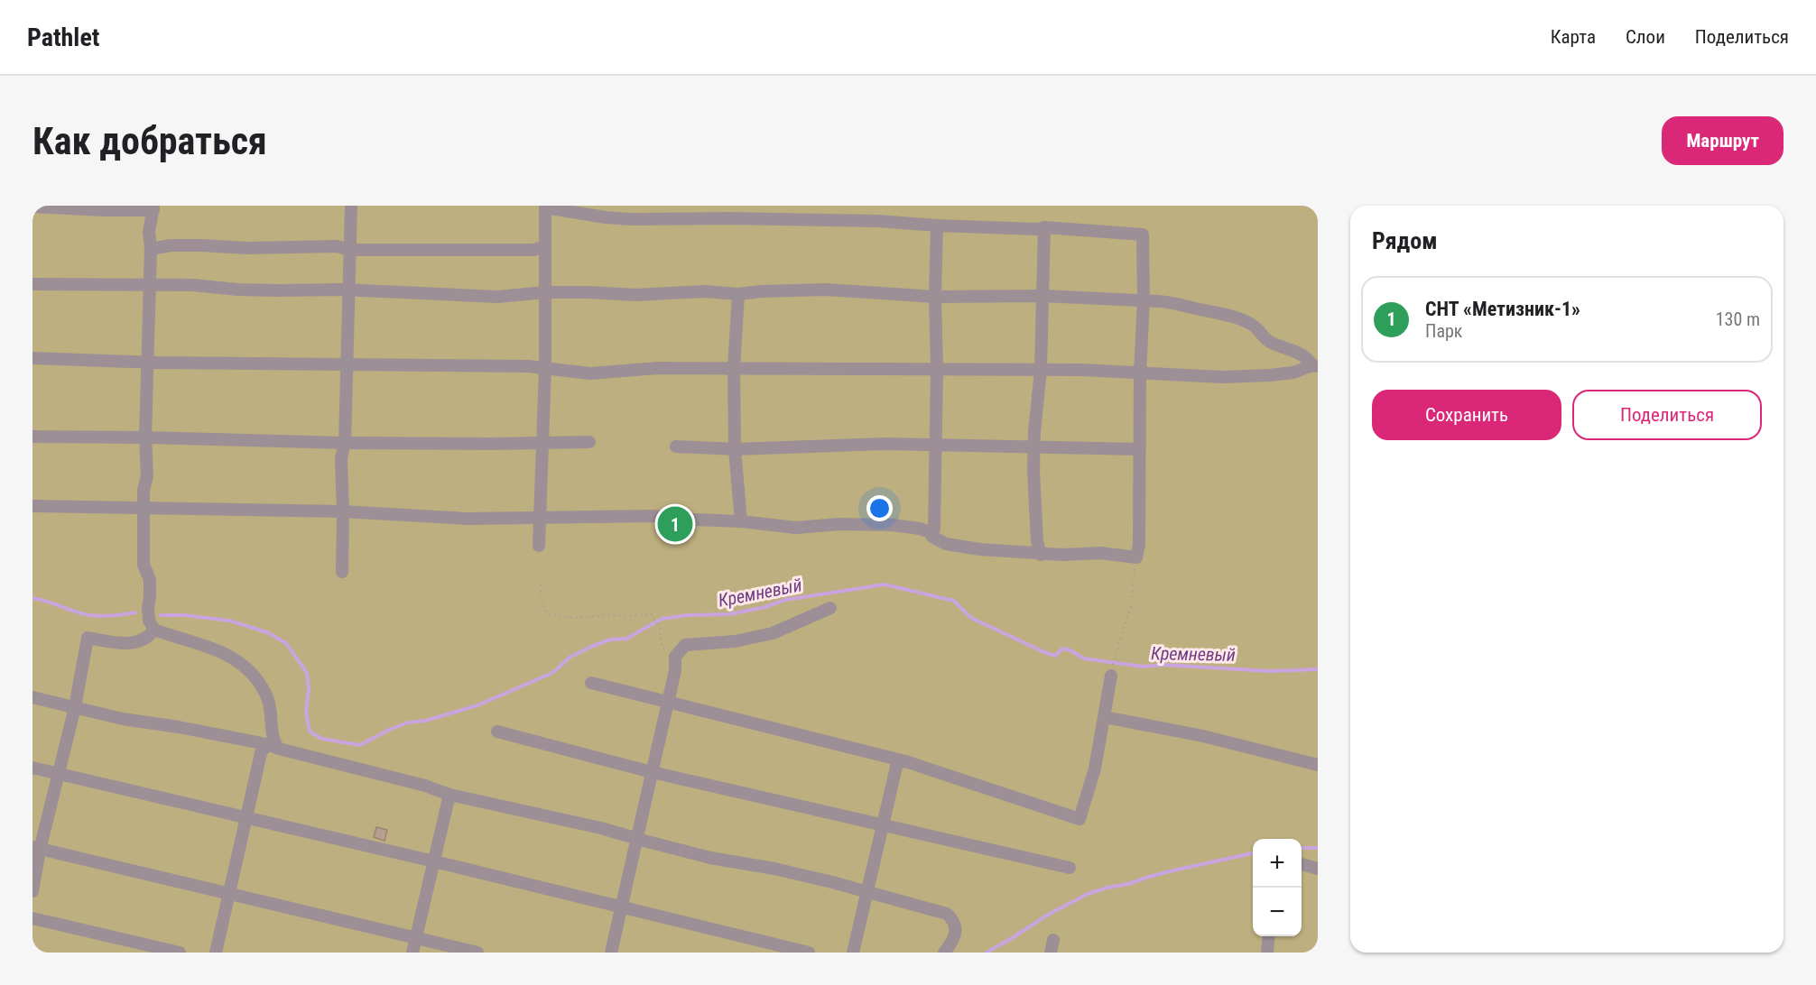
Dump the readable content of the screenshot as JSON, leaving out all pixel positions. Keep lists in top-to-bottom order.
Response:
{
  "water": ["Кремневый"],
  "page": {
    "header": "Pathlet",
    "nav": ["Карта", "Слои", "Поделиться"],
    "buttons": [
      "Маршрут",
      ["Сохранить", "Поделиться"]
    ],
    "title": "Как добраться",
    "heading": "Рядом",
    "list": [
      {
        "mark": "1",
        "name": "СНТ «Метизник-1»",
        "note": "Парк",
        "value": "130 m"
      }
    ],
    "pins": "1",
    "map_buttons": ["+", "−"]
  }
}
